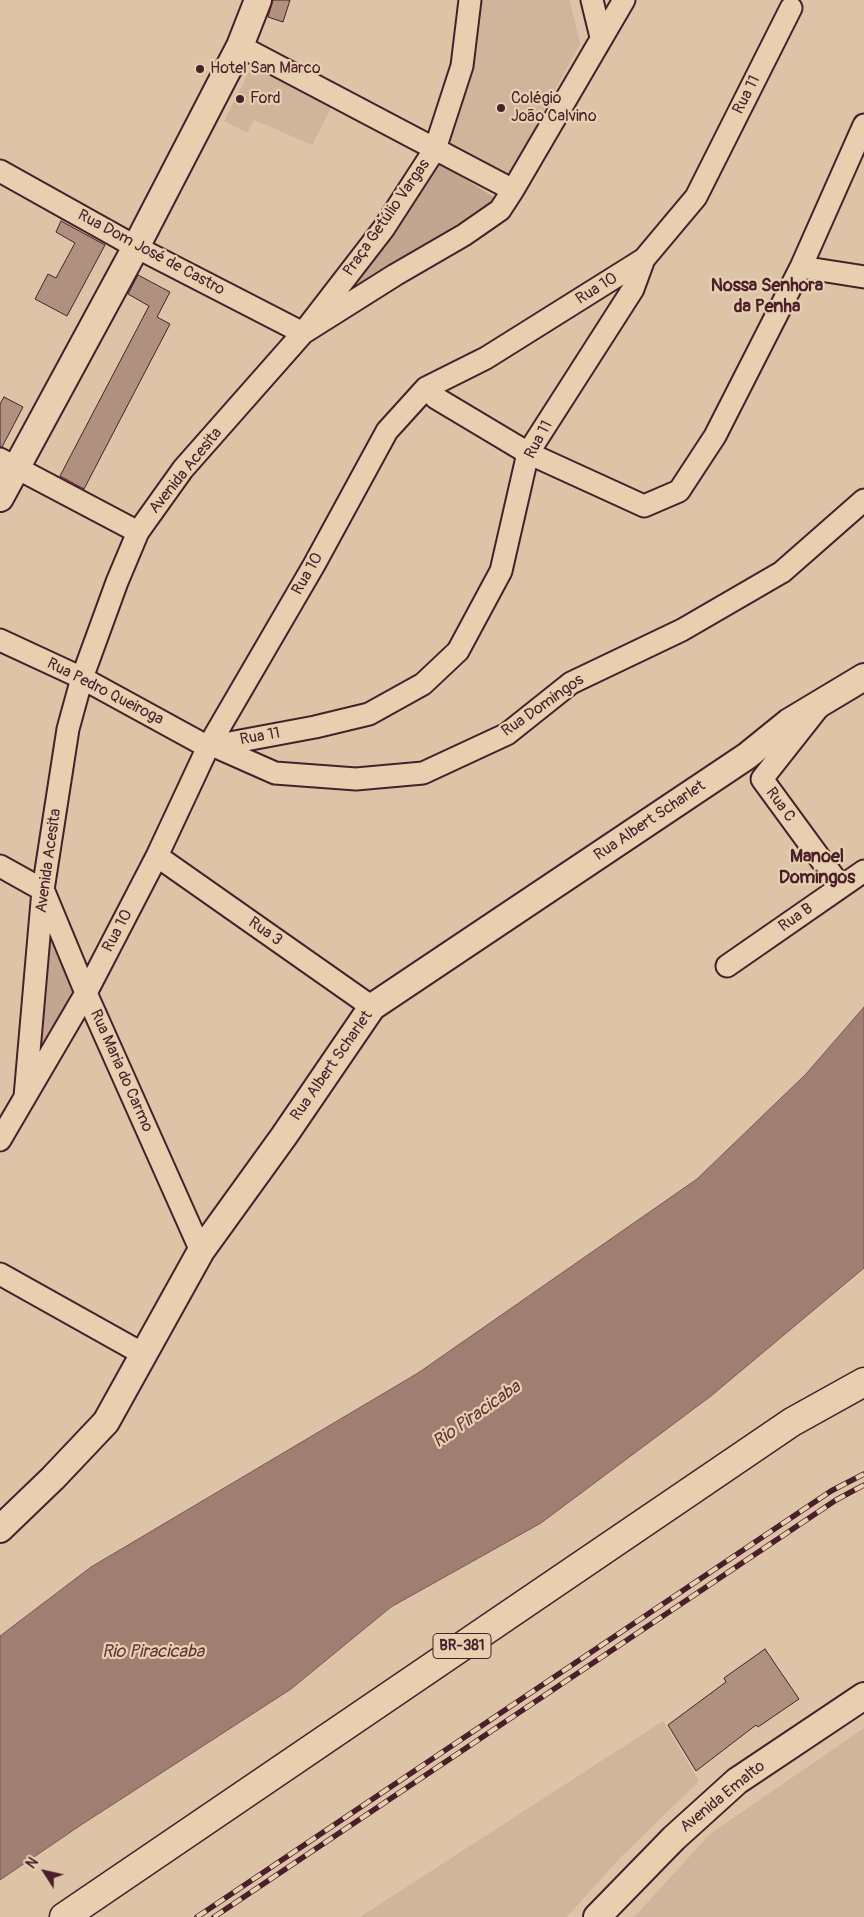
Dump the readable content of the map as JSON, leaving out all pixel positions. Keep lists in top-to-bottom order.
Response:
{
  "streets": {
    "highway": ["BR-381"],
    "main road": ["Rua Albert Scharlet", "Avenida Emalto"],
    "street": [
      "Rua 11",
      "Praça Getúlio Vargas",
      "Rua Dom José de Castro",
      "Rua 10",
      "Avenida Acesita",
      "Rua Pedro Queiroga",
      "Rua Domingos",
      "Rua C",
      "Rua B",
      "Rua 3",
      "Rua Maria do Carmo"
    ]
  },
  "crossings": [
    ["Rua 11", "Rua 10"],
    ["Rua 11", "Rua Pedro Queiroga"],
    ["Rua 11", "Rua Domingos"],
    ["Praça Getúlio Vargas", "Rua Dom José de Castro"],
    ["Praça Getúlio Vargas", "Avenida Acesita"],
    ["Rua Dom José de Castro", "Avenida Acesita"],
    ["Rua 10", "Avenida Acesita"],
    ["Rua 10", "Rua Pedro Queiroga"],
    ["Rua 10", "Rua Domingos"],
    ["Rua 10", "Rua 3"],
    ["Rua 10", "Rua Maria do Carmo"],
    ["Avenida Acesita", "Rua Pedro Queiroga"],
    ["Avenida Acesita", "Rua Maria do Carmo"],
    ["Rua Pedro Queiroga", "Rua Domingos"],
    ["Rua C", "Rua Albert Scharlet"],
    ["Rua C", "Rua B"],
    ["Rua Albert Scharlet", "Rua 3"],
    ["Rua Albert Scharlet", "Rua Maria do Carmo"]
  ],
  "districts": ["Nossa Senhora da Penha", "Manoel Domingos"],
  "water": ["Rio Piracicaba"],
  "places": ["Hotel San Marco", "Ford", "Colégio João Calvino"],
  "north": "top left"
}
